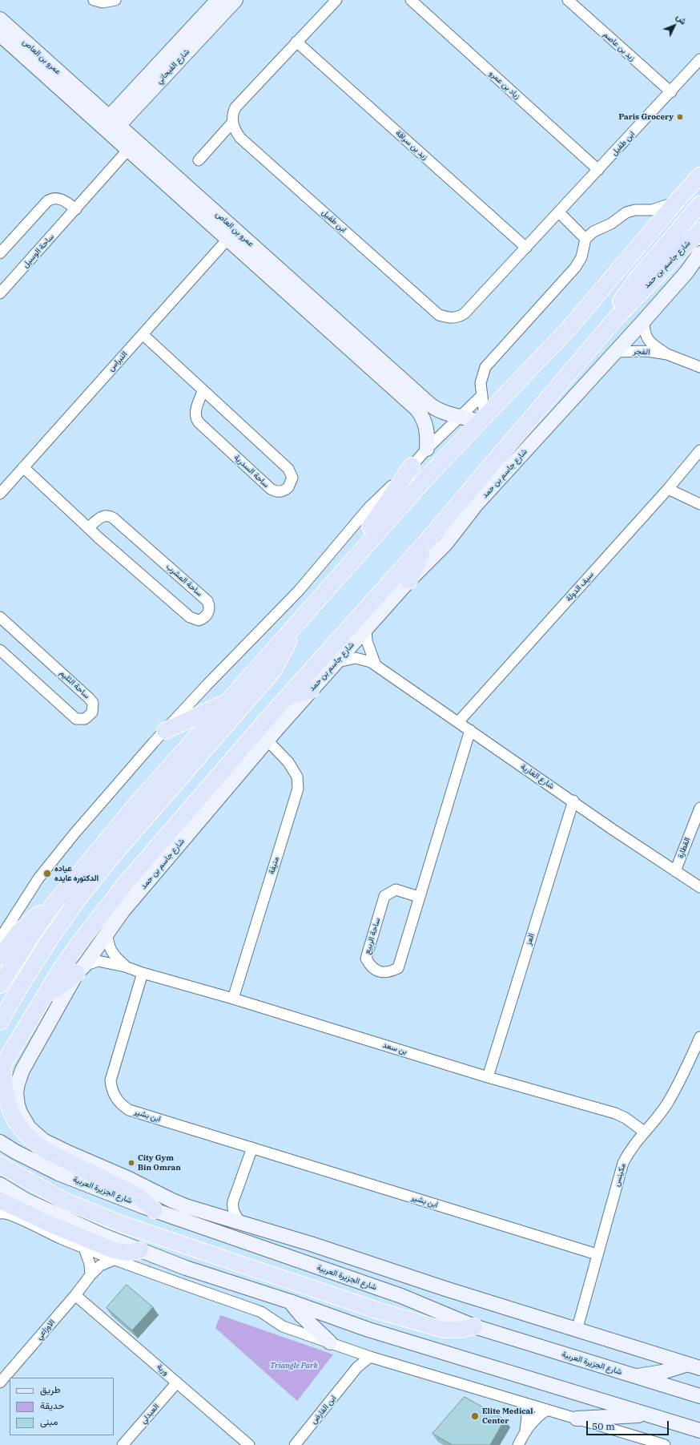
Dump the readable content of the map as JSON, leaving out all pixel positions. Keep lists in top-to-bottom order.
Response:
{
  "streets": {
    "main road": ["شارع جاسم بن حمد"],
    "street": [
      "زيد بن عاصم",
      "عمرو بن العاص",
      "شارع الفيحاني",
      "زياد بن عمرو",
      "ابن طفيل",
      "زيد بن سراقة",
      "ساحة الوسيل",
      "الفجر",
      "النبراس",
      "ساحة السدرية",
      "ساحة المشرب",
      "سيف الدولة",
      "ساحة الثليم",
      "شارع الغارية",
      "القطارة",
      "منيفة",
      "ساحة الربيع",
      "العز",
      "بن سعد",
      "ابن بشير",
      "مكينس",
      "شارع الجزيرة العربية",
      "الاوزاعي",
      "وربة",
      "ابن الفارض",
      "العبدلي"
    ]
  },
  "crossings": [
    ["زيد بن عاصم", "ابن طفيل"],
    ["عمرو بن العاص", "شارع الفيحاني"],
    ["عمرو بن العاص", "ساحة الوسيل"],
    ["عمرو بن العاص", "النبراس"],
    ["زياد بن عمرو", "ابن طفيل"],
    ["ابن طفيل", "زيد بن سراقة"],
    ["شارع جاسم بن حمد", "الفجر"],
    ["شارع جاسم بن حمد", "شارع الغارية"],
    ["شارع جاسم بن حمد", "منيفة"],
    ["شارع جاسم بن حمد", "بن سعد"],
    ["النبراس", "ساحة السدرية"],
    ["النبراس", "ساحة المشرب"],
    ["سيف الدولة", "شارع الغارية"],
    ["شارع الغارية", "القطارة"],
    ["شارع الغارية", "ساحة الربيع"],
    ["شارع الغارية", "العز"],
    ["منيفة", "بن سعد"],
    ["العز", "بن سعد"],
    ["بن سعد", "ابن بشير"],
    ["بن سعد", "مكينس"],
    ["ابن بشير", "مكينس"],
    ["الاوزاعي", "وربة"],
    ["وربة", "العبدلي"]
  ],
  "parks": ["Triangle Park"],
  "places": [
    "Paris Grocery",
    "عياده الدكتوره عايده",
    "City Gym Bin Omran",
    "Elite Medical Center"
  ],
  "legend": ["طريق", "حديقة", "مبنى"],
  "scale_bar": "50 m",
  "north": "top right"
}
